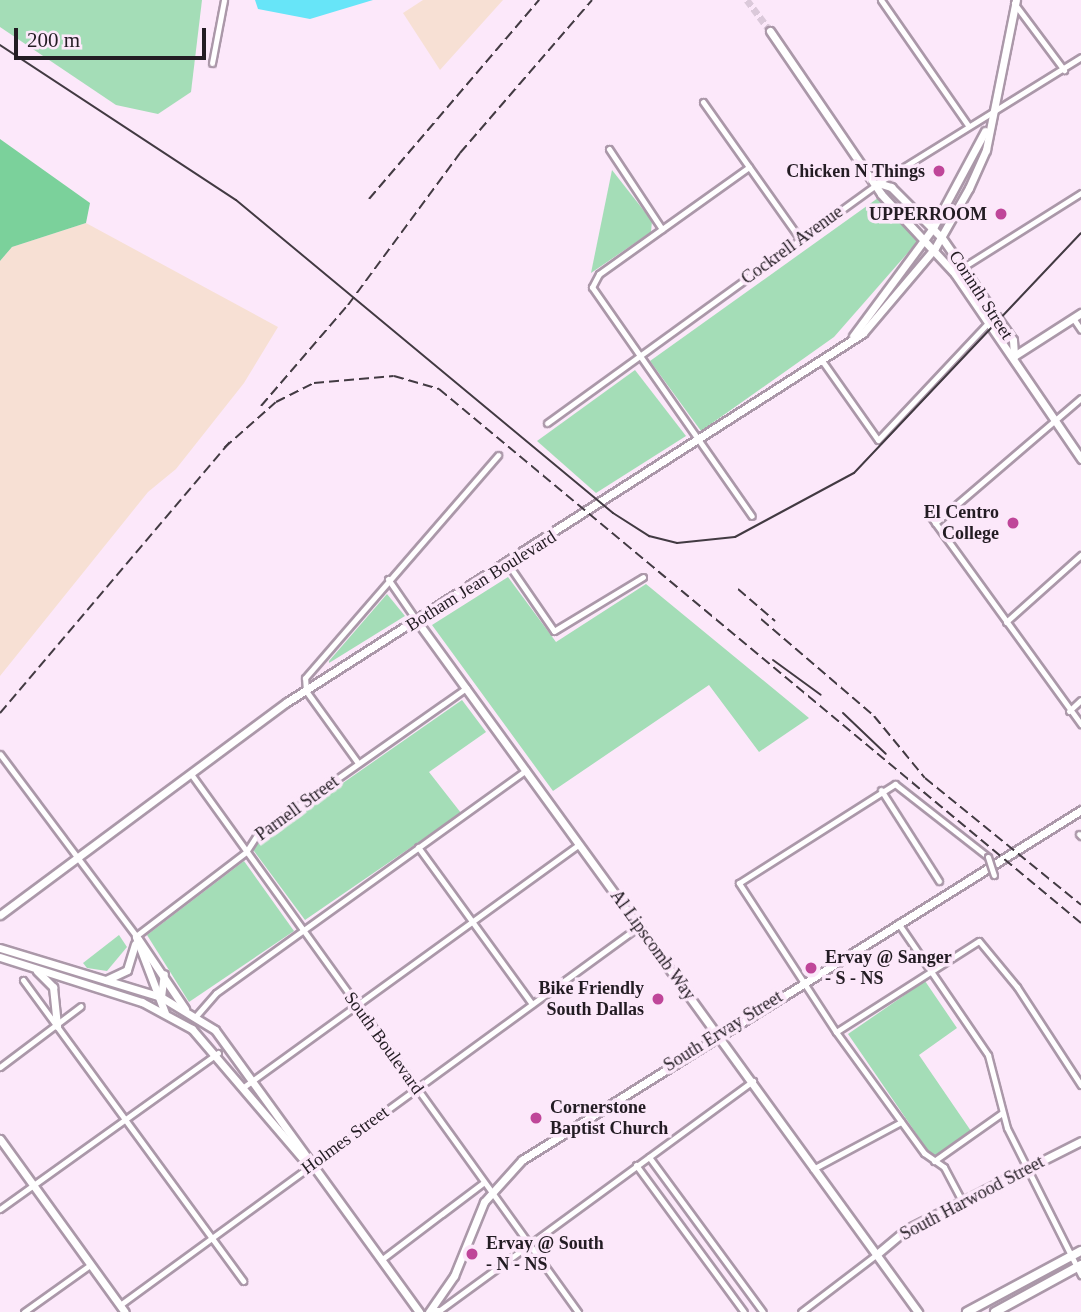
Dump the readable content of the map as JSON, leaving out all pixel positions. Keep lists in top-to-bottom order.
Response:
{
  "streets": {
    "main road": [
      "Corinth Street",
      "Botham Jean Boulevard",
      "Al Lipscomb Way",
      "South Ervay Street",
      "South Harwood Street"
    ],
    "street": [
      "Cockrell Avenue",
      "Parnell Street",
      "South Boulevard",
      "Holmes Street"
    ]
  },
  "crossings": [
    ["Cockrell Avenue", "Corinth Street"],
    ["Cockrell Avenue", "Botham Jean Boulevard"],
    ["Corinth Street", "Botham Jean Boulevard"],
    ["Botham Jean Boulevard", "Al Lipscomb Way"],
    ["Botham Jean Boulevard", "South Boulevard"],
    ["Parnell Street", "Al Lipscomb Way"],
    ["Parnell Street", "South Boulevard"],
    ["Al Lipscomb Way", "South Ervay Street"],
    ["Al Lipscomb Way", "Holmes Street"],
    ["Al Lipscomb Way", "South Harwood Street"],
    ["South Ervay Street", "South Boulevard"],
    ["South Boulevard", "Holmes Street"]
  ],
  "places": [
    "Chicken N Things",
    "UPPERROOM",
    "El Centro College",
    "Ervay @ Sanger - S - NS",
    "Bike Friendly South Dallas",
    "Cornerstone Baptist Church",
    "Ervay @ South - N - NS"
  ],
  "scale_bar": "200 m"
}
